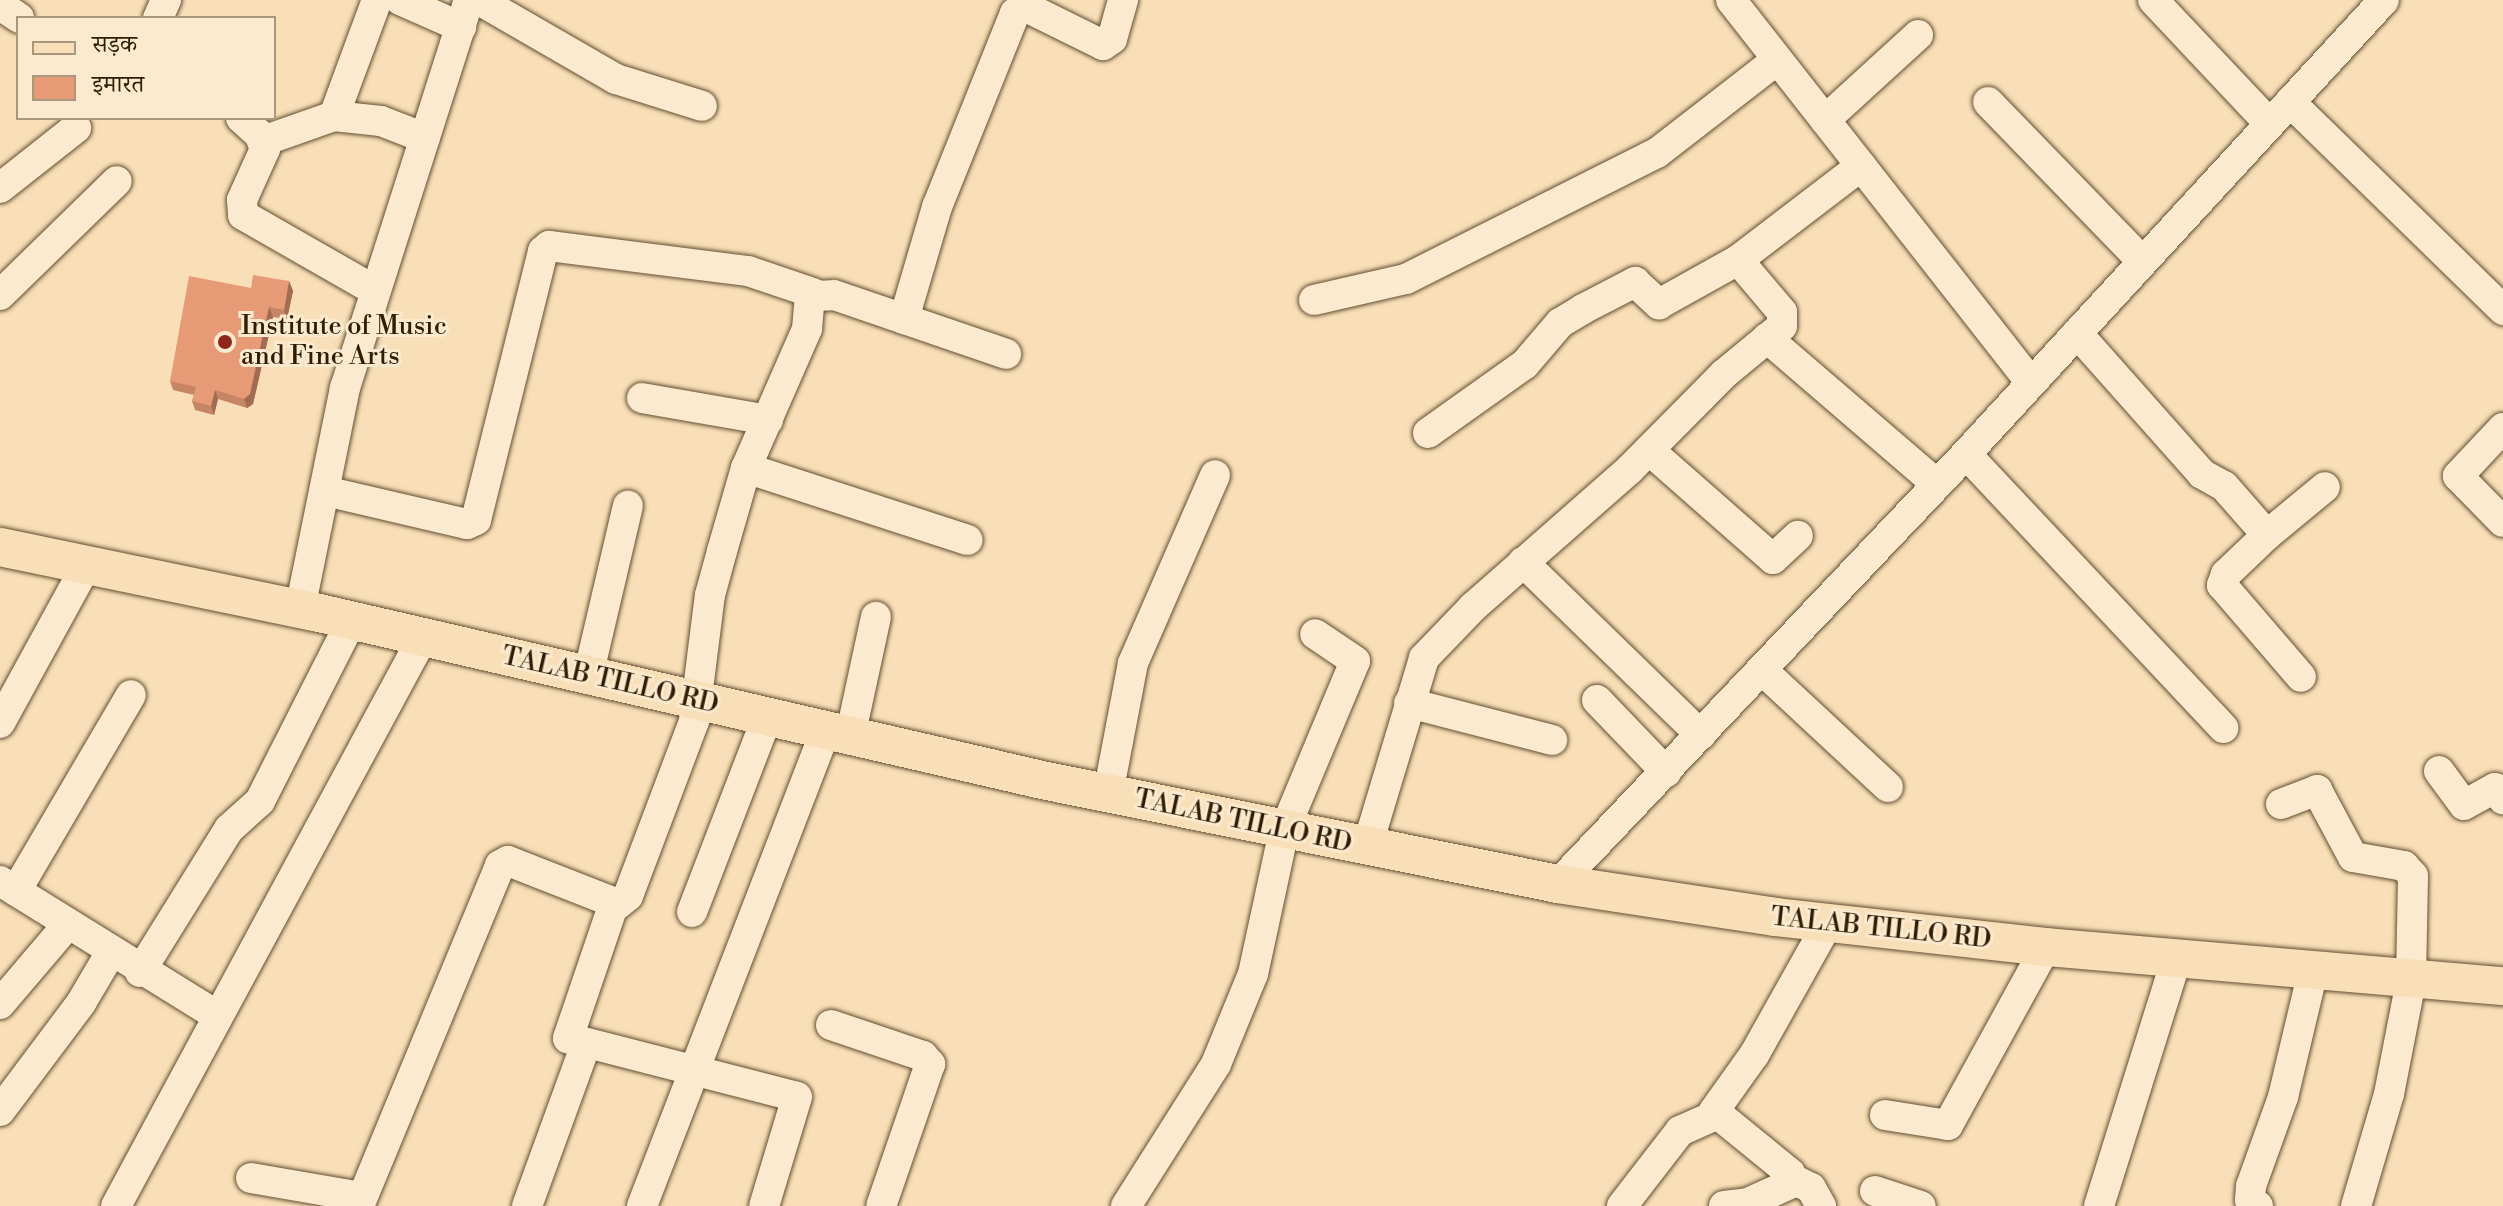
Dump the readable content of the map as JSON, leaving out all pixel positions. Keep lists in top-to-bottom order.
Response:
{
  "streets": {
    "main road": ["TALAB TILLO RD"]
  },
  "places": ["Institute of Music and Fine Arts"],
  "legend": ["सड़क", "इमारत"]
}
